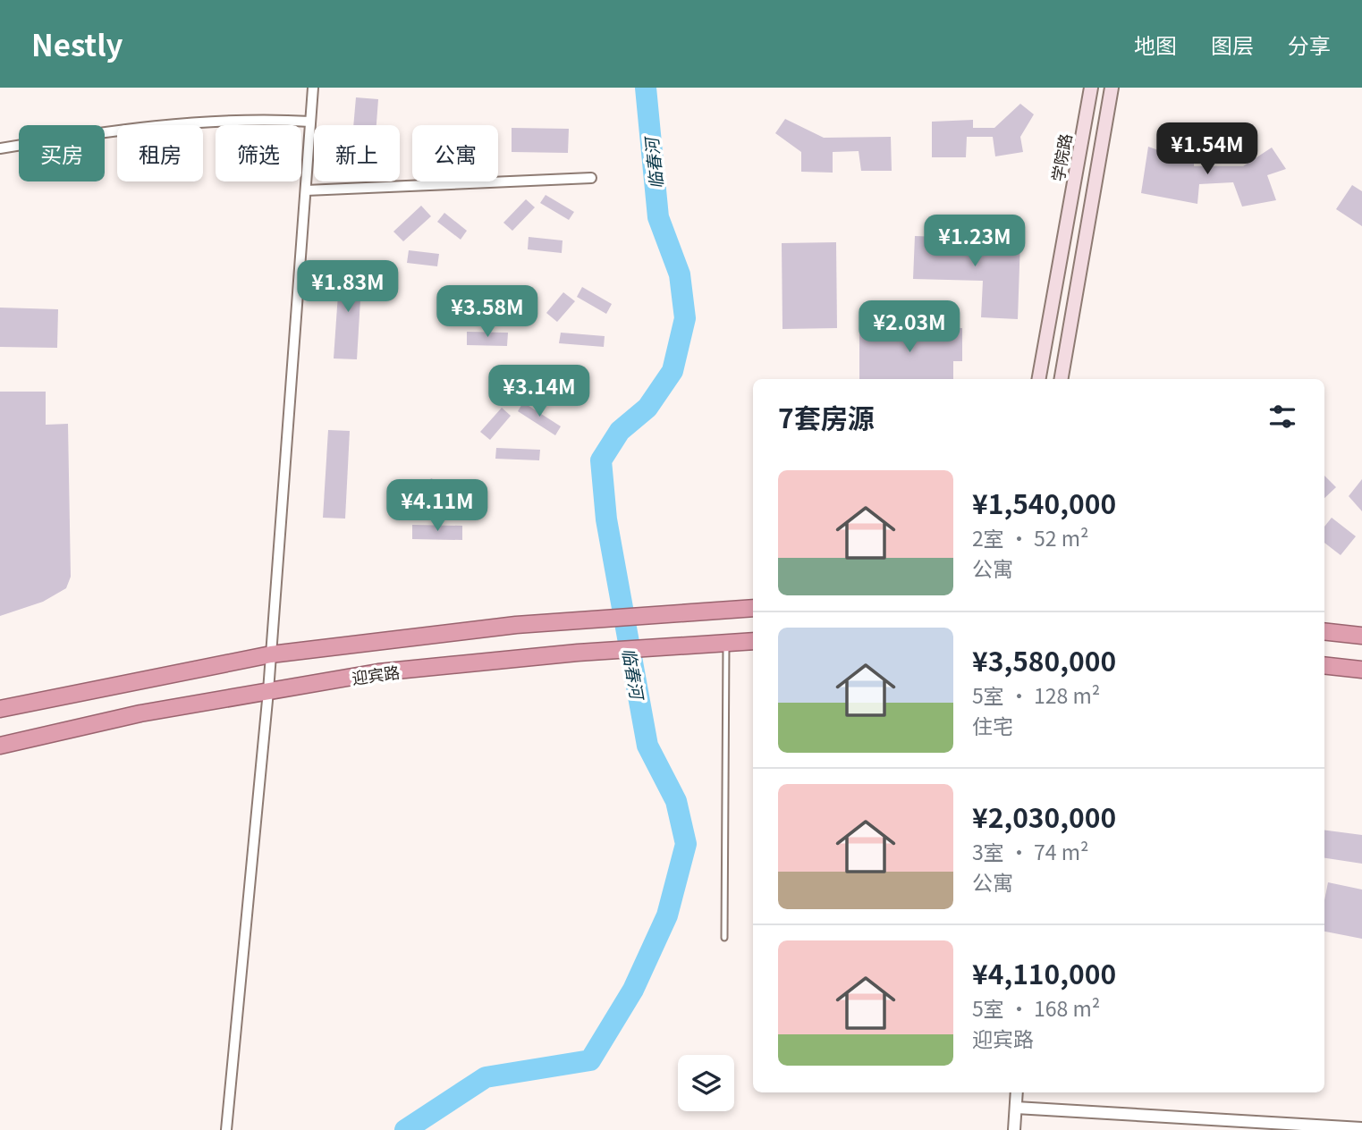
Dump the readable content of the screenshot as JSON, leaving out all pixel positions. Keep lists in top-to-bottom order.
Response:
{
  "streets": {
    "highway": ["迎宾路"],
    "main road": ["学院路"]
  },
  "water": ["临春河"],
  "page": {
    "header": "Nestly",
    "nav": ["地图", "图层", "分享"],
    "price": [
      "¥1.54M",
      "¥1.23M",
      "¥1.83M",
      "¥3.58M",
      "¥2.03M",
      "¥3.14M",
      "¥4.11M"
    ],
    "chip": [
      "买房",
      "租房",
      "筛选",
      "新上",
      "公寓"
    ],
    "heading": "7套房源",
    "list": [
      {
        "name": "¥1,540,000",
        "note": "2室 · 52 m² · 公寓"
      },
      {
        "name": "¥3,580,000",
        "note": "5室 · 128 m² · 住宅"
      },
      {
        "name": "¥2,030,000",
        "note": "3室 · 74 m² · 公寓"
      },
      {
        "name": "¥4,110,000",
        "note": "5室 · 168 m² · 迎宾路"
      }
    ]
  }
}
